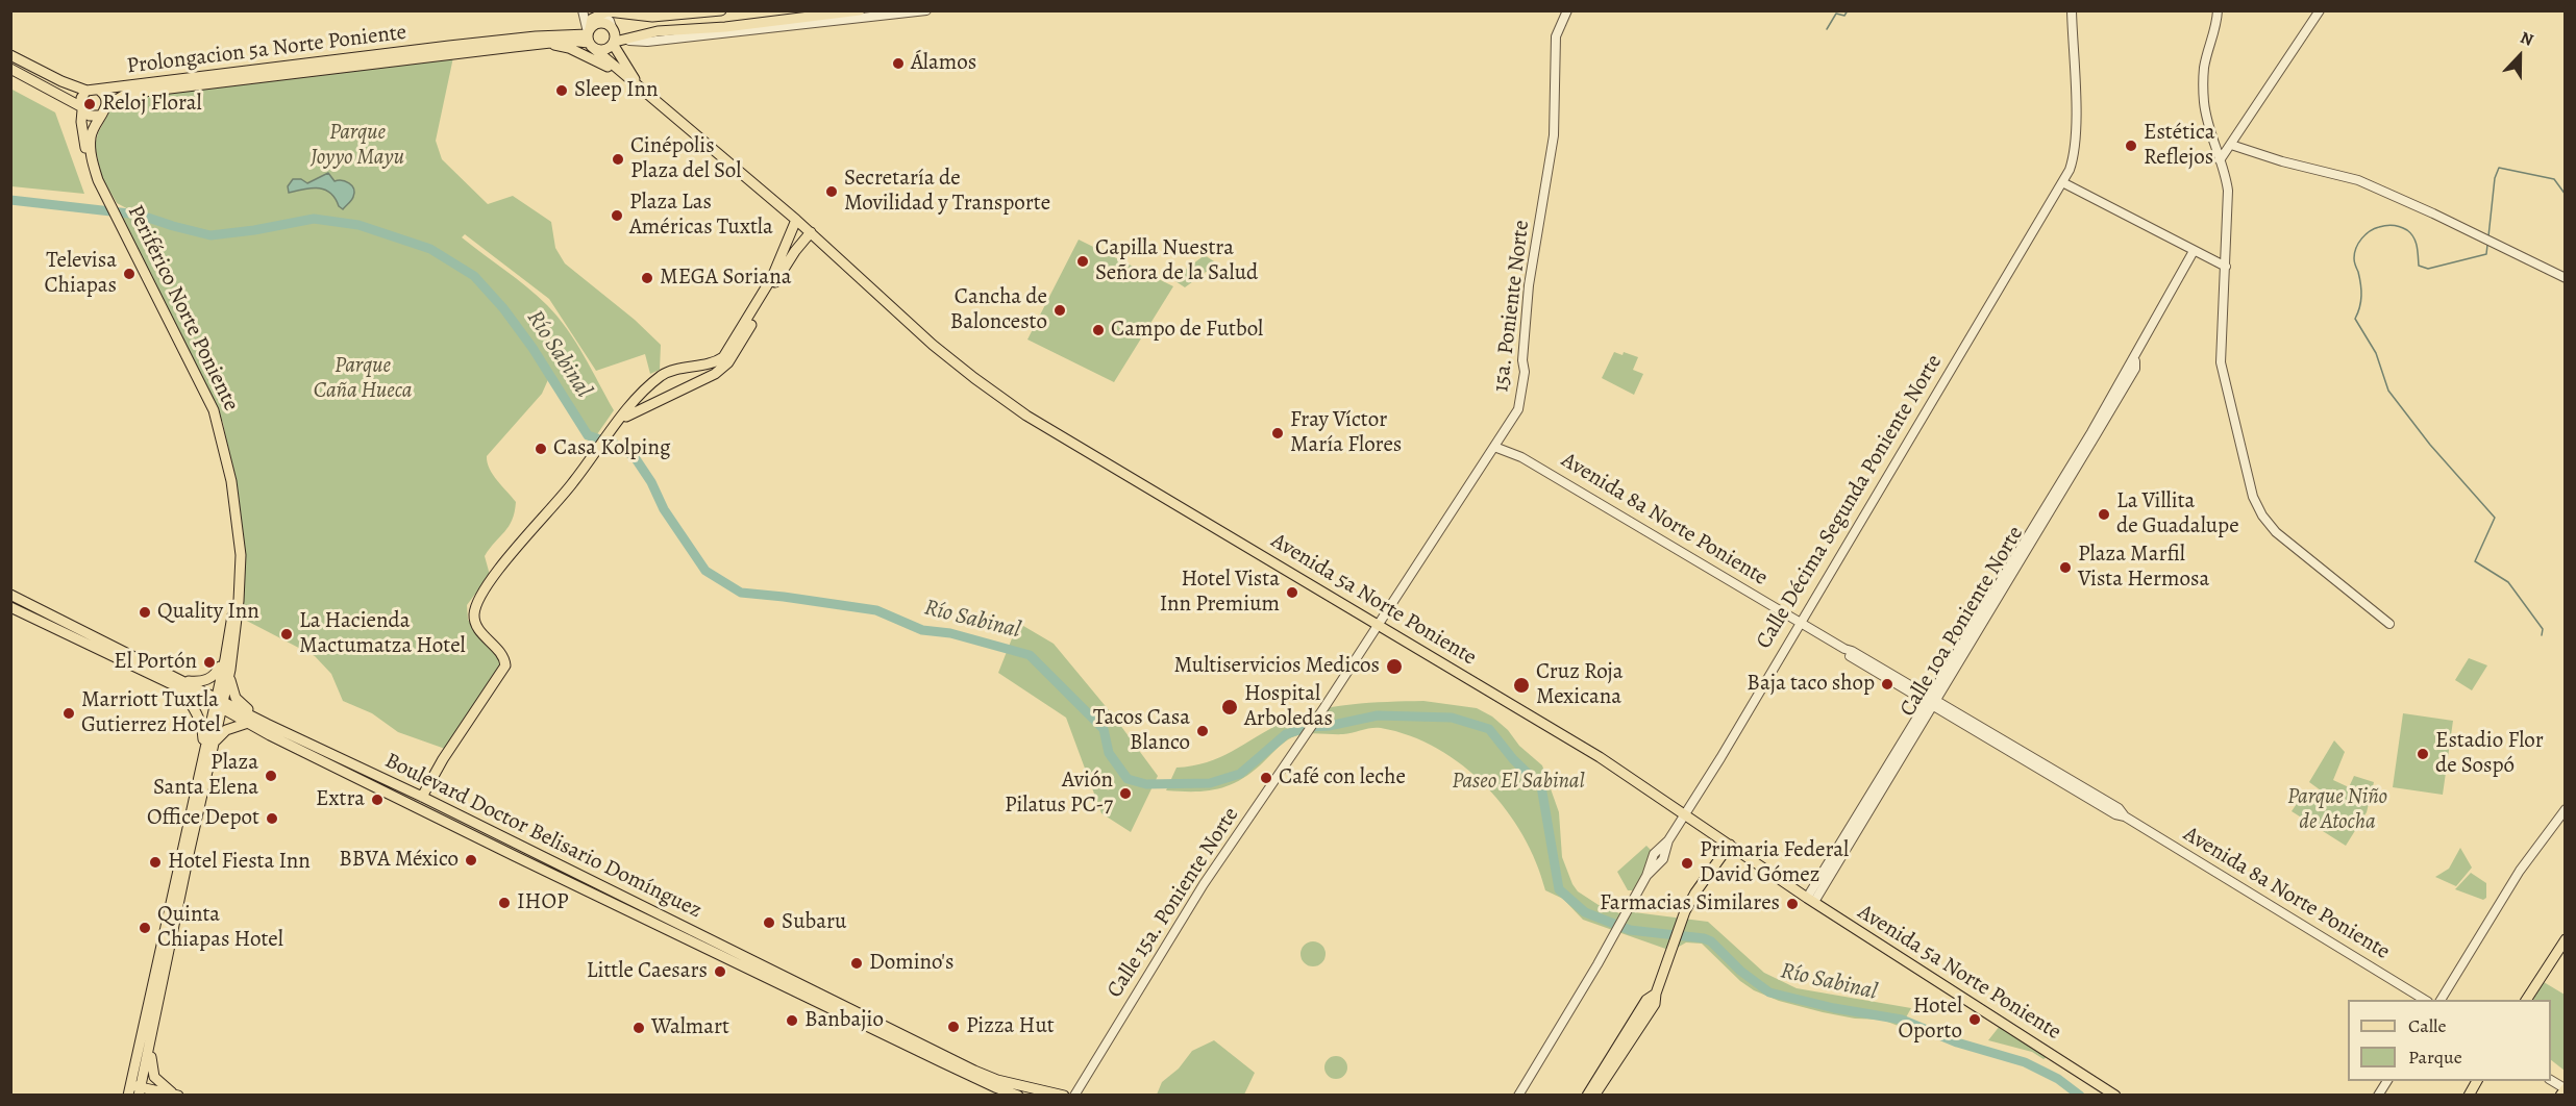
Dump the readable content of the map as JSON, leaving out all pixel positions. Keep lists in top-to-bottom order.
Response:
{
  "streets": {
    "main road": [
      "Prolongacion 5a Norte Poniente",
      "Periférico Norte Poniente",
      "Avenida 5a Norte Poniente",
      "Boulevard Doctor Belisario Domínguez"
    ],
    "street": [
      "15a. Poniente Norte",
      "Calle Décima Segunda Poniente Norte",
      "Avenida 8a Norte Poniente",
      "Calle 10a Poniente Norte",
      "Calle 15a. Poniente Norte"
    ]
  },
  "crossings": [
    ["Prolongacion 5a Norte Poniente", "Periférico Norte Poniente"],
    ["Prolongacion 5a Norte Poniente", "Avenida 5a Norte Poniente"],
    ["15a. Poniente Norte", "Avenida 8a Norte Poniente"],
    ["15a. Poniente Norte", "Avenida 5a Norte Poniente"],
    ["15a. Poniente Norte", "Calle 15a. Poniente Norte"],
    ["Periférico Norte Poniente", "Boulevard Doctor Belisario Domínguez"],
    ["Calle Décima Segunda Poniente Norte", "Avenida 8a Norte Poniente"],
    ["Calle Décima Segunda Poniente Norte", "Avenida 5a Norte Poniente"],
    ["Avenida 8a Norte Poniente", "Calle 10a Poniente Norte"],
    ["Avenida 5a Norte Poniente", "Calle 10a Poniente Norte"]
  ],
  "water": ["Río Sabinal"],
  "parks": [
    "Parque Joyyo Mayu",
    "Parque Caña Hueca",
    "Paseo El Sabinal",
    "Parque Niño de Atocha"
  ],
  "places": [
    "Álamos",
    "Sleep Inn",
    "Reloj Floral",
    "Estética Reflejos",
    "Cinépolis Plaza del Sol",
    "Secretaría de Movilidad y Transporte",
    "Plaza Las Américas Tuxtla",
    "Capilla Nuestra Señora de la Salud",
    "Televisa Chiapas",
    "MEGA Soriana",
    "Cancha de Baloncesto",
    "Campo de Futbol",
    "Fray Víctor María Flores",
    "Casa Kolping",
    "La Villita de Guadalupe",
    "Plaza Marfil Vista Hermosa",
    "Hotel Vista Inn Premium",
    "Quality Inn",
    "La Hacienda Mactumatza Hotel",
    "El Portón",
    "Multiservicios Medicos",
    "Baja taco shop",
    "Cruz Roja Mexicana",
    "Hospital Arboledas",
    "Marriott Tuxtla Gutierrez Hotel",
    "Tacos Casa Blanco",
    "Estadio Flor de Sospó",
    "Plaza Santa Elena",
    "Café con leche",
    "Avión Pilatus PC-7",
    "Extra",
    "Office Depot",
    "BBVA México",
    "Hotel Fiesta Inn",
    "Primaria Federal David Gómez",
    "IHOP",
    "Farmacias Similares",
    "Subaru",
    "Quinta Chiapas Hotel",
    "Domino's",
    "Little Caesars",
    "Hotel Oporto",
    "Banbajio",
    "Pizza Hut",
    "Walmart"
  ],
  "legend": ["Calle", "Parque"],
  "north": "top"
}
